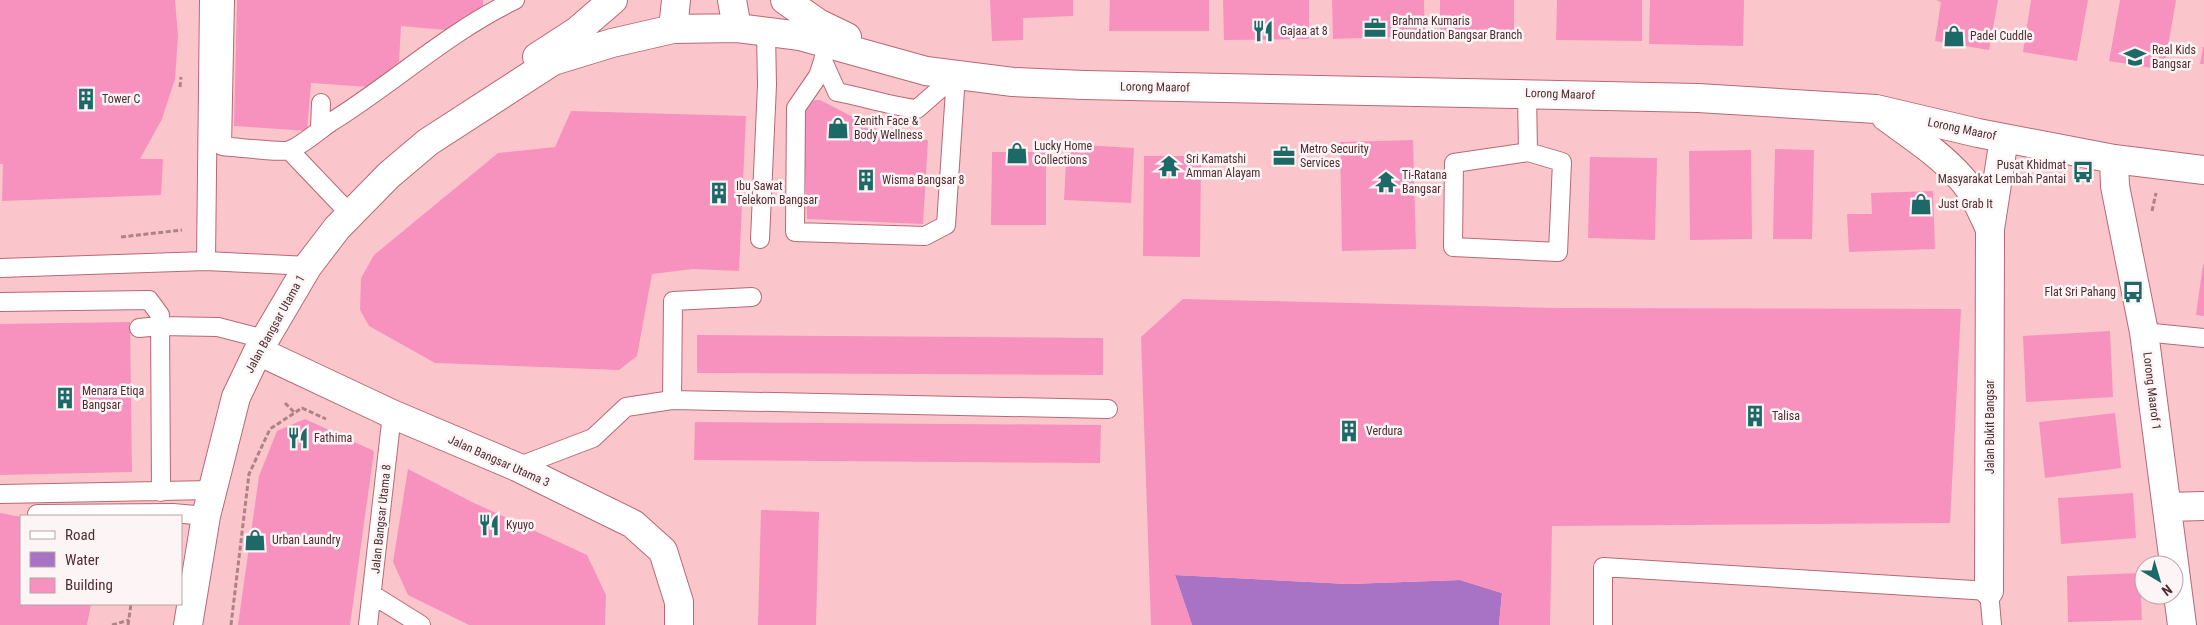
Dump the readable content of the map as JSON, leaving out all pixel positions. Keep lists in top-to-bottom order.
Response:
{
  "streets": {
    "street": [
      "Lorong Maarof",
      "Jalan Bangsar Utama 1",
      "Lorong Maarof 1",
      "Jalan Bukit Bangsar",
      "Jalan Bangsar Utama 3"
    ],
    "lane": ["Jalan Bangsar Utama 8"]
  },
  "crossings": [
    ["Lorong Maarof", "Jalan Bangsar Utama 1"],
    ["Lorong Maarof", "Lorong Maarof 1"],
    ["Lorong Maarof", "Jalan Bukit Bangsar"],
    ["Jalan Bangsar Utama 1", "Jalan Bangsar Utama 3"],
    ["Jalan Bangsar Utama 3", "Jalan Bangsar Utama 8"]
  ],
  "places": {
    "office": ["Brahma Kumaris Foundation Bangsar Branch", "Metro Security Services"],
    "restaurant": ["Gajaa at 8", "Fathima", "Kyuyo"],
    "shop": [
      "Padel Cuddle",
      "Zenith Face & Body Wellness",
      "Lucky Home Collections",
      "Just Grab It",
      "Urban Laundry"
    ],
    "school or university": ["Real Kids Bangsar"],
    "building": [
      "Tower C",
      "Wisma Bangsar 8",
      "Ibu Sawat Telekom Bangsar",
      "Menara Etiqa Bangsar",
      "Talisa",
      "Verdura"
    ],
    "temple": ["Sri Kamatshi Amman Alayam", "Ti-Ratana Bangsar"],
    "bus stop": ["Pusat Khidmat Masyarakat Lembah Pantai", "Flat Sri Pahang"]
  },
  "legend": ["Road", "Water", "Building"],
  "north": "bottom right"
}
